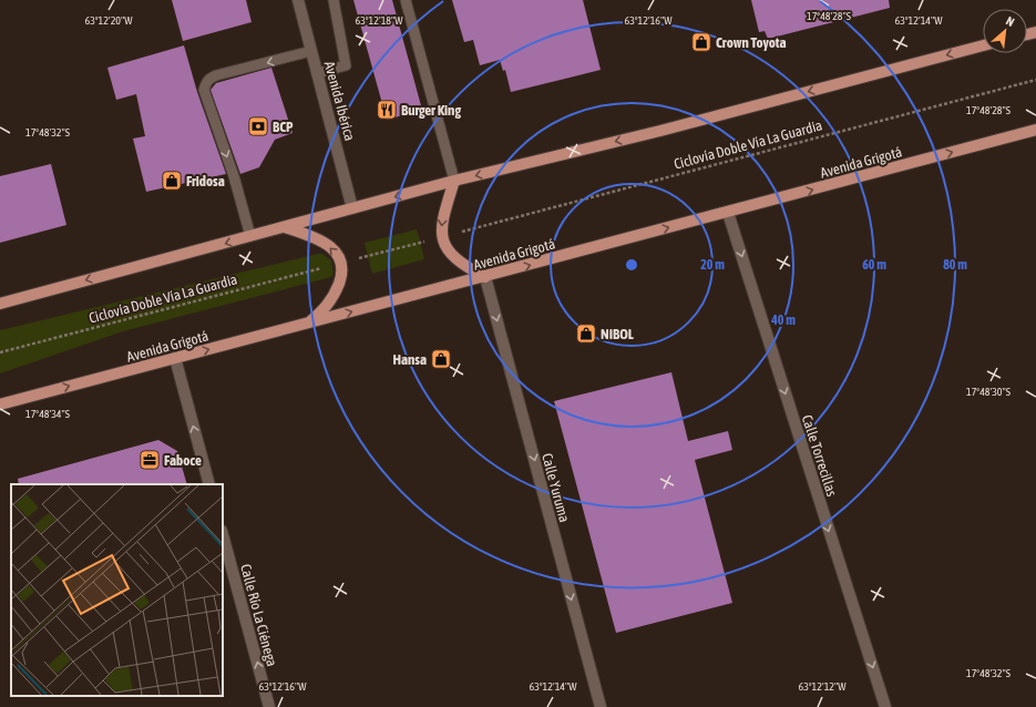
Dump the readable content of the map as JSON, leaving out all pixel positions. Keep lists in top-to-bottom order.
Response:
{
  "streets": {
    "main road": ["Avenida Grigotá"],
    "street": [
      "Avenida Ibérica",
      "Calle Torrecillas",
      "Calle Yuruma",
      "Calle Río La Ciénega"
    ],
    "path": ["Ciclovía Doble Vía La Guardia"]
  },
  "crossings": [
    ["Avenida Grigotá", "Calle Torrecillas"],
    ["Avenida Grigotá", "Calle Yuruma"]
  ],
  "one_way": ["Calle Torrecillas", "Calle Yuruma", "Calle Río La Ciénega"],
  "places": {
    "shop": [
      "Crown Toyota",
      "Fridosa",
      "NIBOL",
      "Hansa"
    ],
    "restaurant": ["Burger King"],
    "bank": ["BCP"],
    "office": ["Faboce"]
  },
  "north": "top right",
  "coordinates": [
    "17°48'28\"S",
    "63°12'20\"W",
    "63°12'18\"W",
    "63°12'16\"W",
    "63°12'14\"W",
    "17°48'32\"S",
    "17°48'30\"S",
    "17°48'34\"S",
    "63°12'12\"W"
  ],
  "rings": [
    "20 m",
    "60 m",
    "80 m",
    "40 m"
  ]
}
